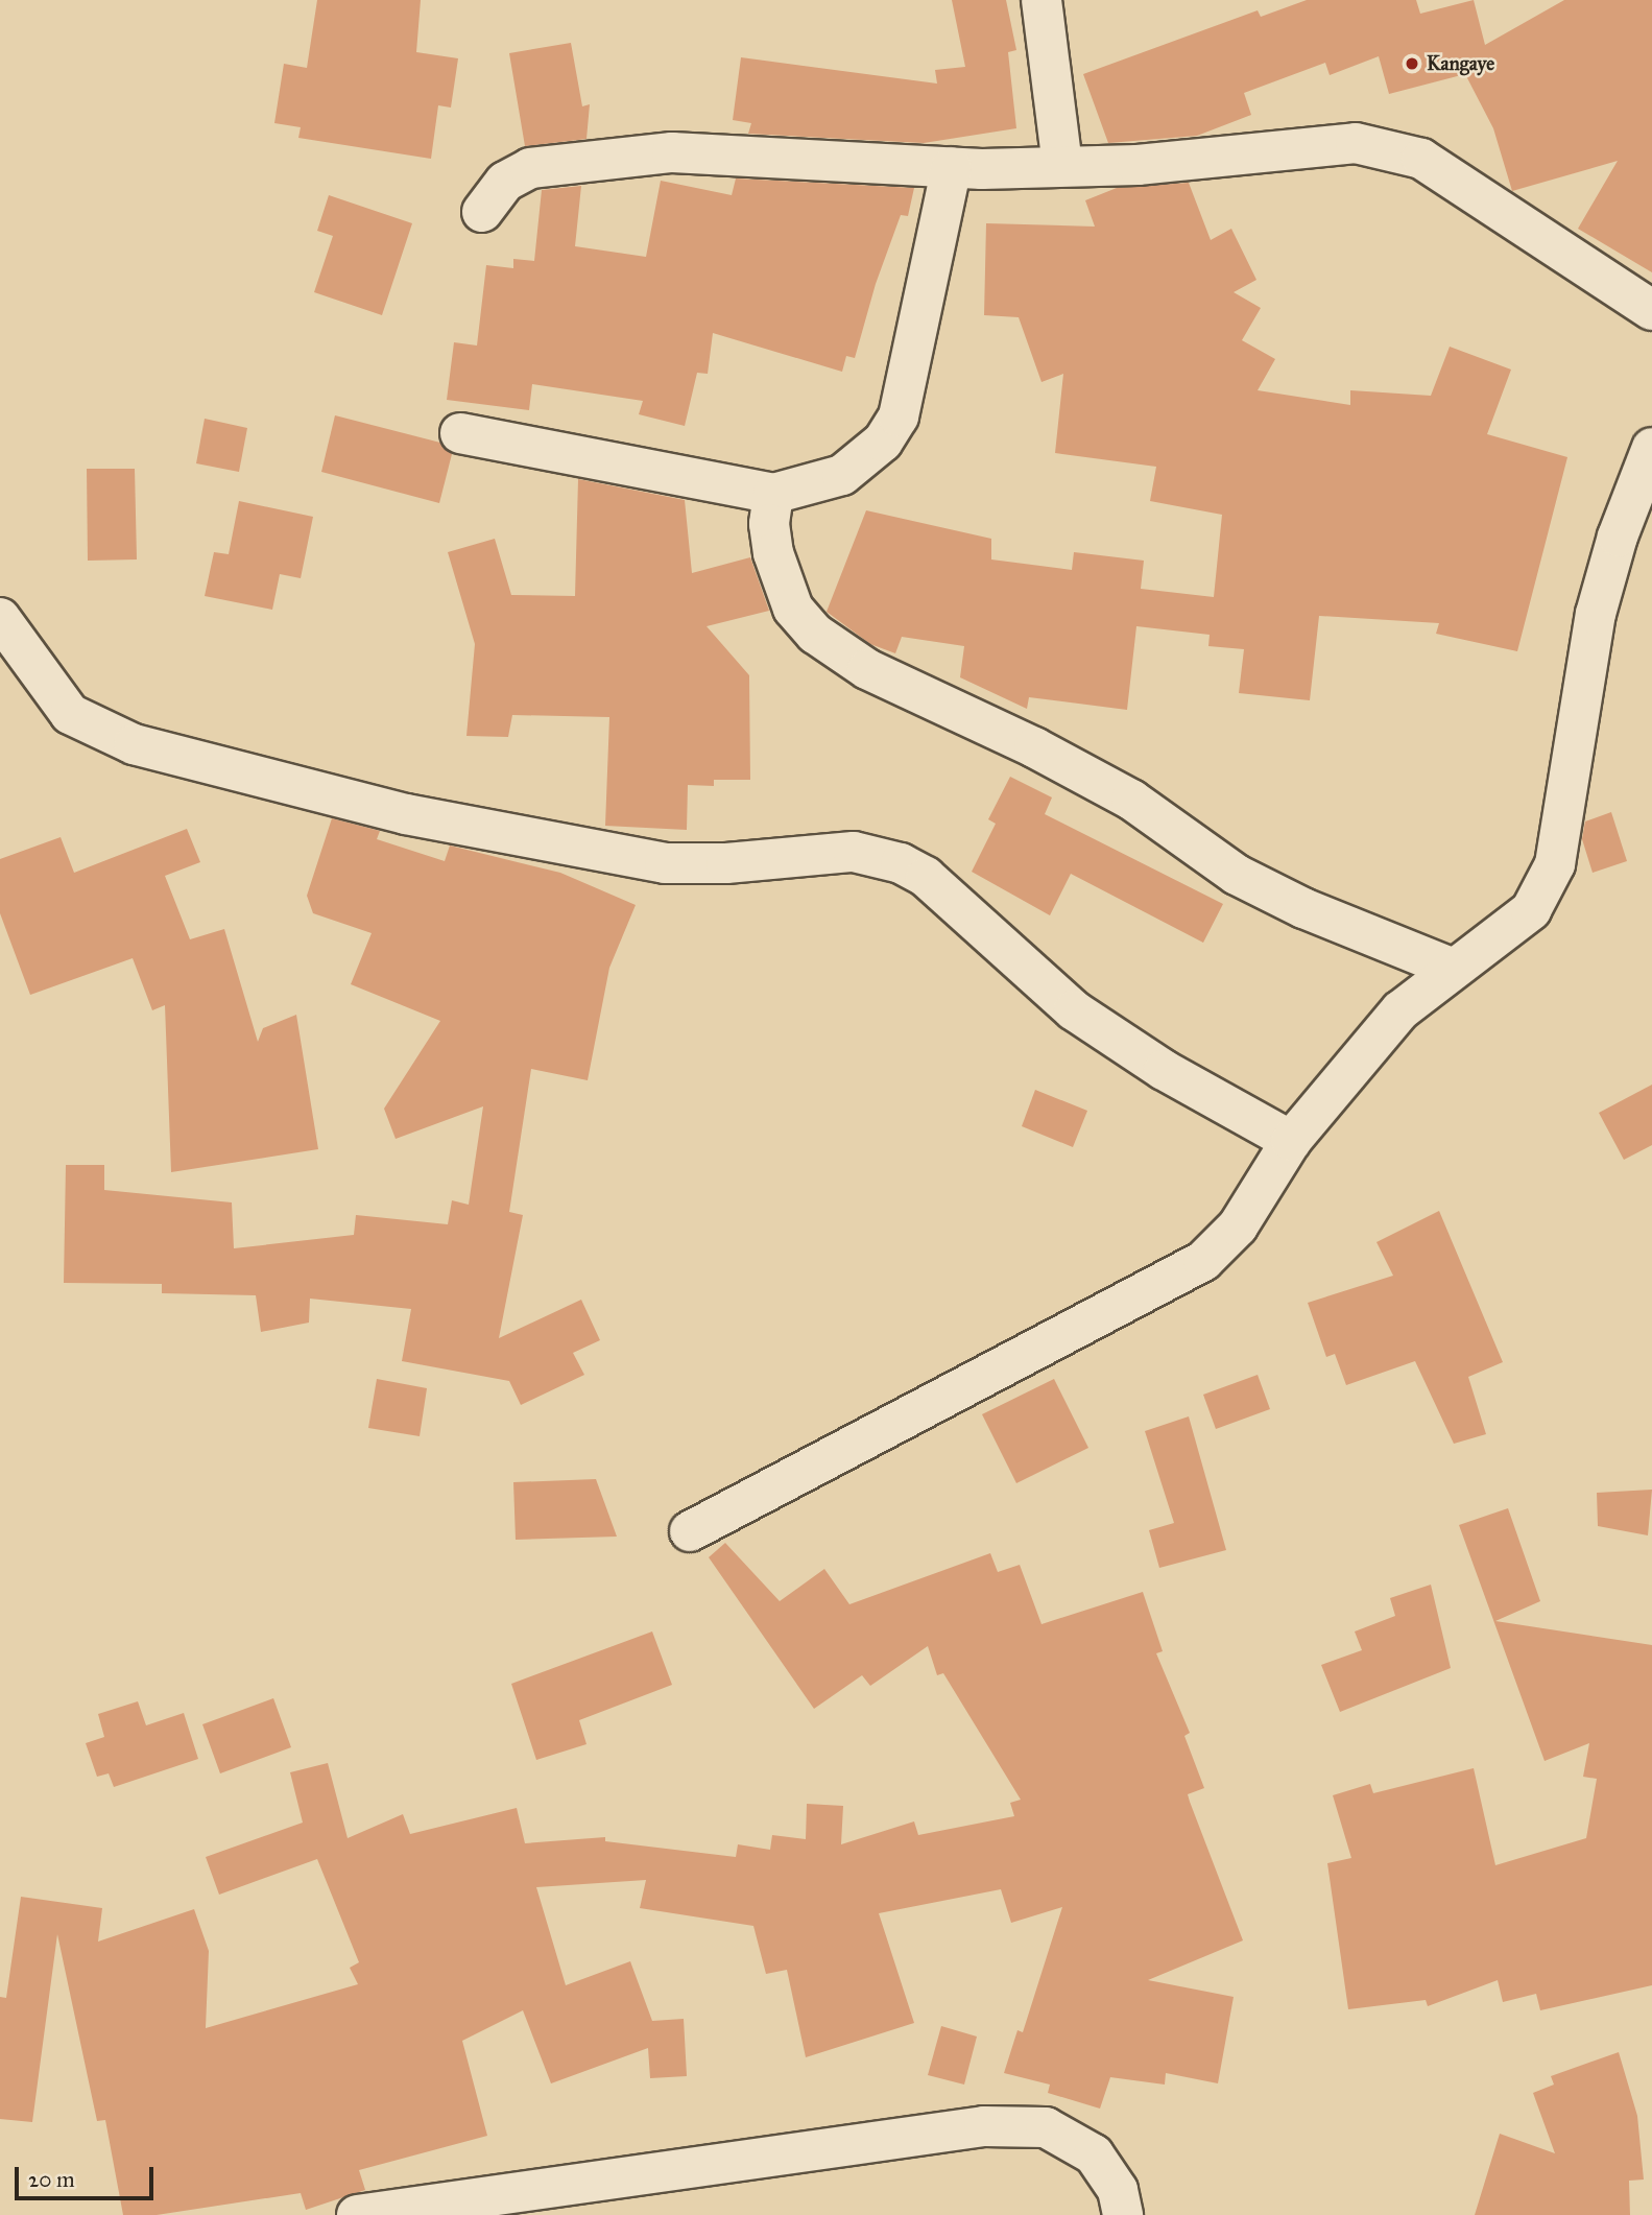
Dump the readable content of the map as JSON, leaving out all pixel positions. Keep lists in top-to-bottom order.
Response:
{
  "places": ["Kangaye"],
  "scale_bar": "20 m"
}
